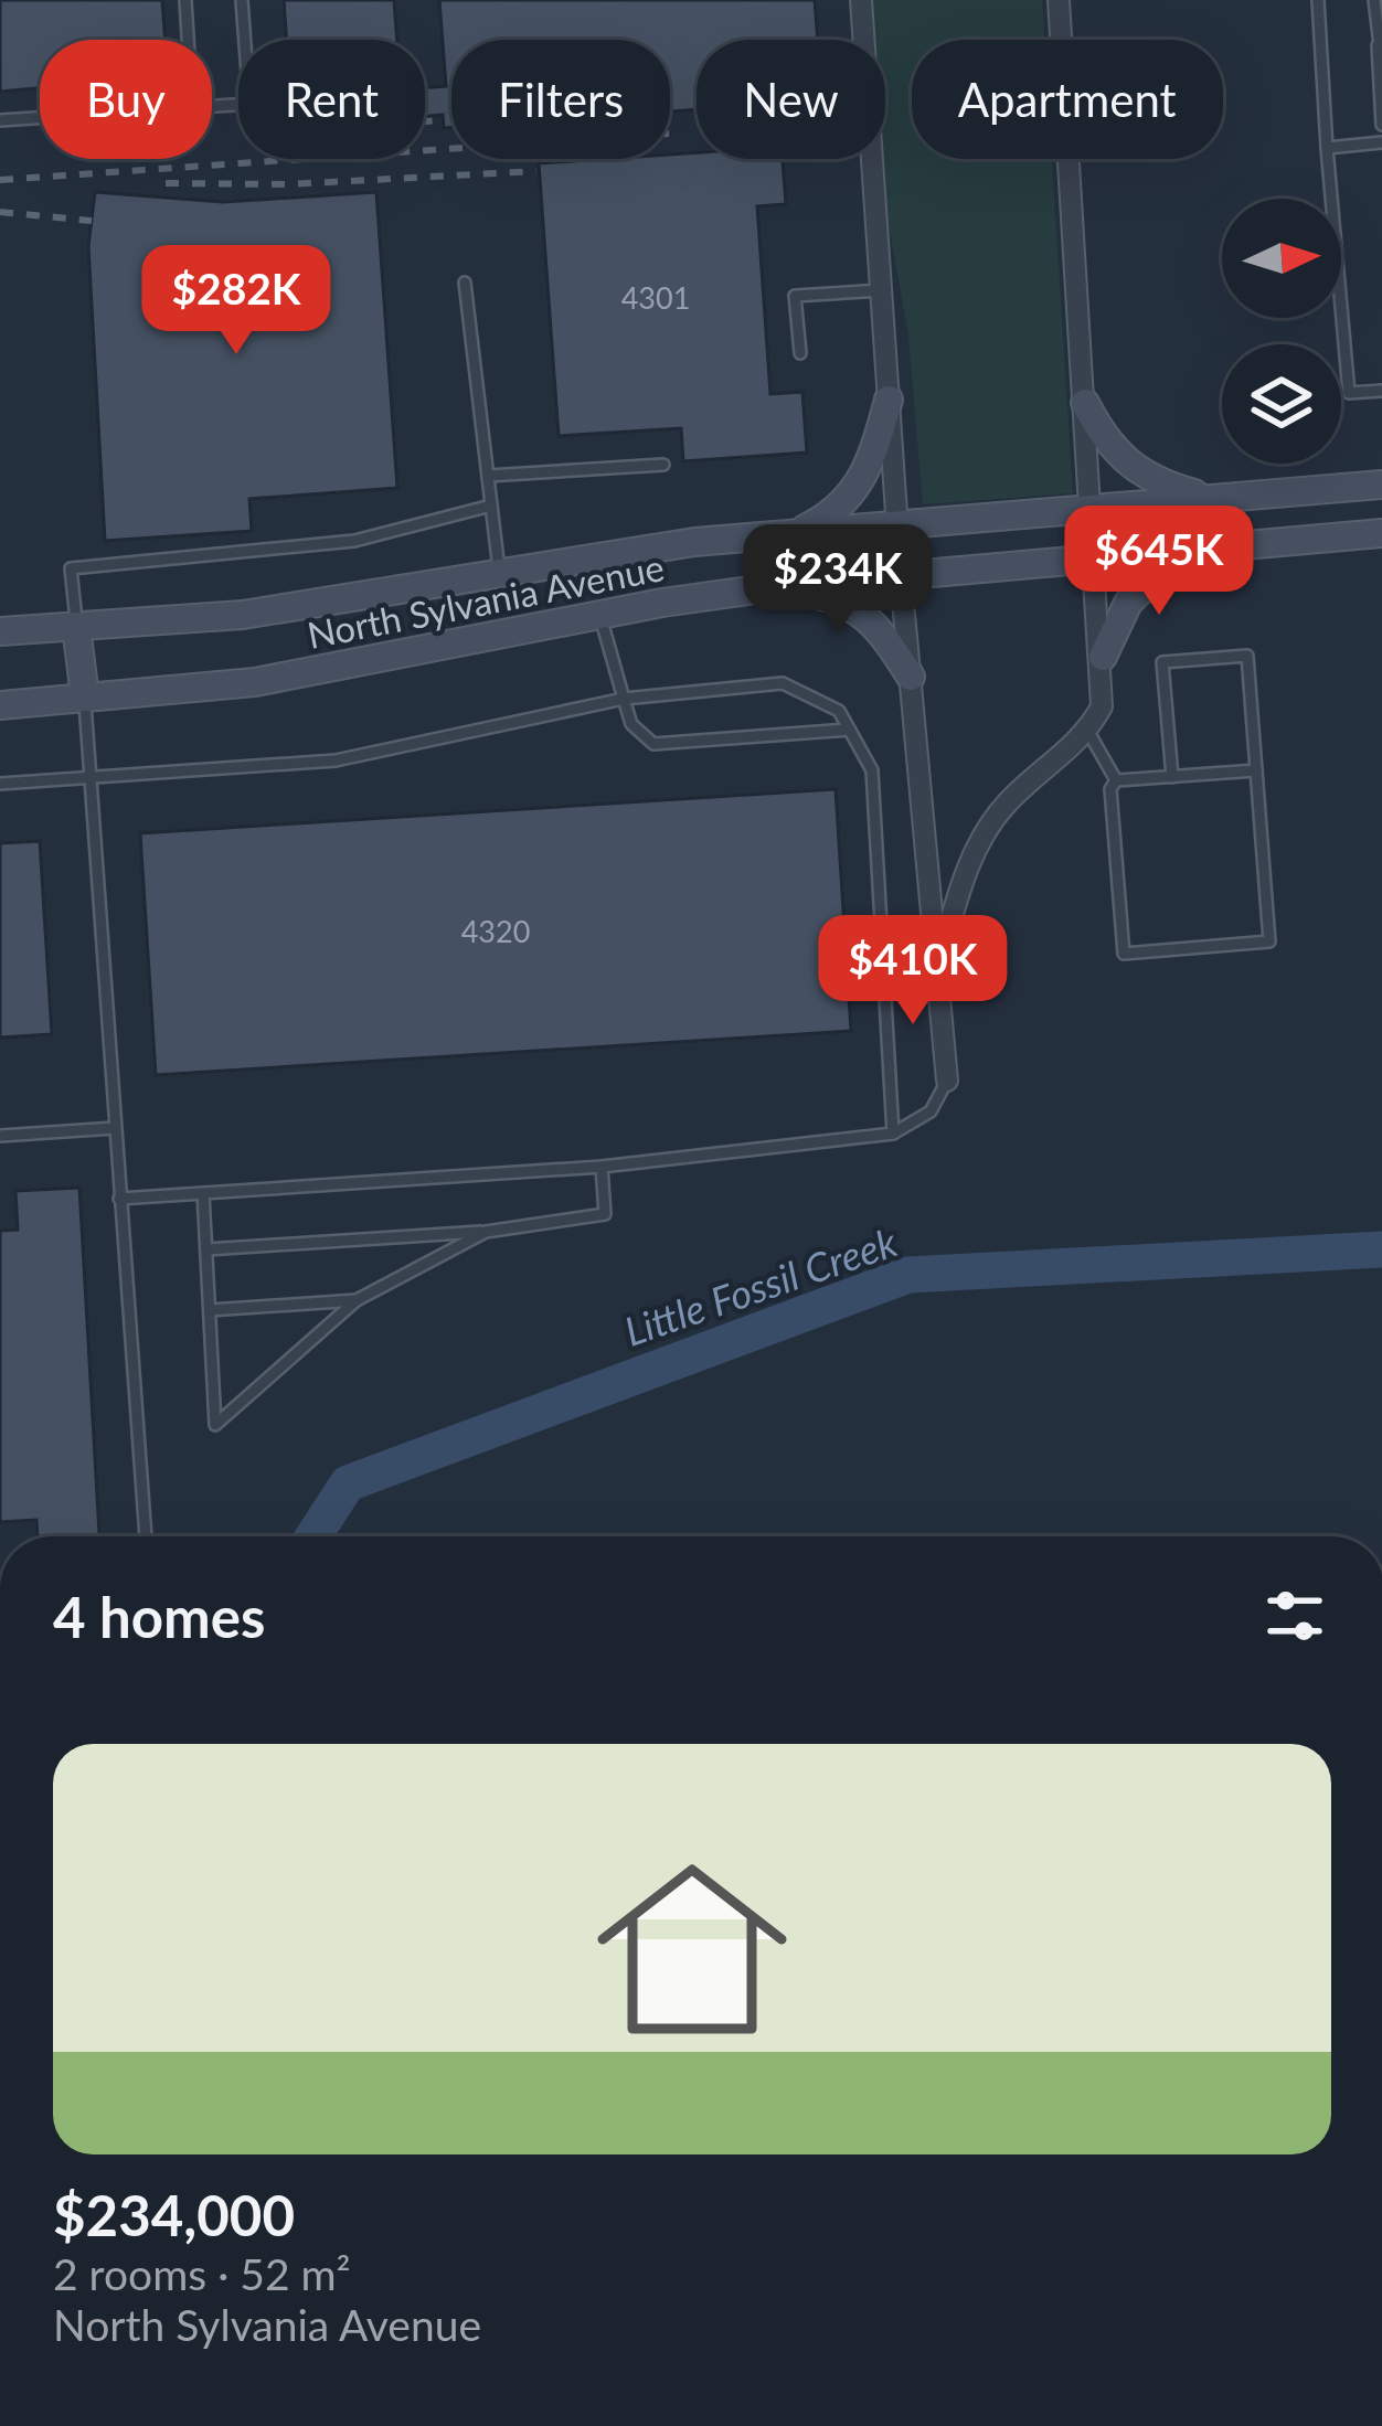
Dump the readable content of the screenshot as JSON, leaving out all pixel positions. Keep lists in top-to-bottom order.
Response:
{
  "streets": {
    "main road": ["North Sylvania Avenue"]
  },
  "water": ["Little Fossil Creek"],
  "house_numbers": ["4301", "4320"],
  "north": "right",
  "page": {
    "chip": [
      "Buy",
      "Rent",
      "Filters",
      "New",
      "Apartment"
    ],
    "price": [
      "$282K",
      "$645K",
      "$234K",
      "$410K"
    ],
    "heading": "4 homes",
    "list": [
      {
        "name": "$234,000",
        "note": "2 rooms · 52 m² · North Sylvania Avenue"
      }
    ]
  }
}
